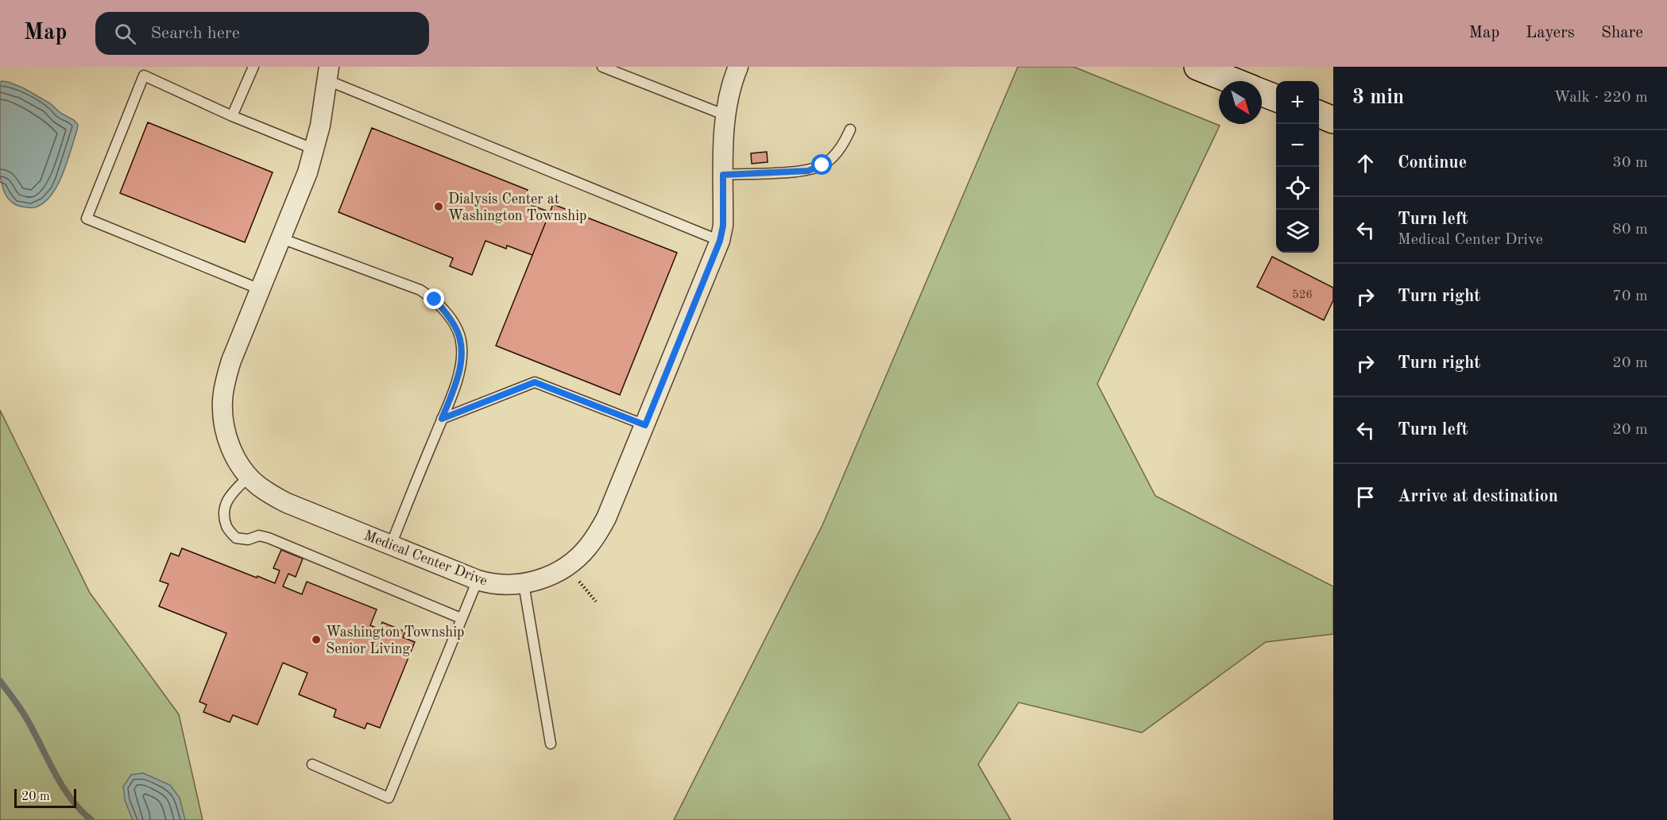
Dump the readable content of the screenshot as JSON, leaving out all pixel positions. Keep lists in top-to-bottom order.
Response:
{
  "streets": {
    "street": ["Medical Center Drive"]
  },
  "places": ["Dialysis Center at Washington Township", "Washington Township Senior Living"],
  "house_numbers": ["526"],
  "scale_bar": "20 m",
  "north": "bottom right",
  "page": {
    "header": "Map",
    "search": "Search here",
    "nav": ["Map", "Layers", "Share"],
    "heading": ["3 min", "Walk · 220 m"],
    "map_buttons": ["+", "−"],
    "list": [
      ["Continue", "30 m"],
      ["Turn left", "Medical Center Drive", "80 m"],
      ["Turn right", "70 m"],
      ["Turn right", "20 m"],
      ["Turn left", "20 m"],
      "Arrive at destination"
    ],
    "scale": "20 m"
  }
}
